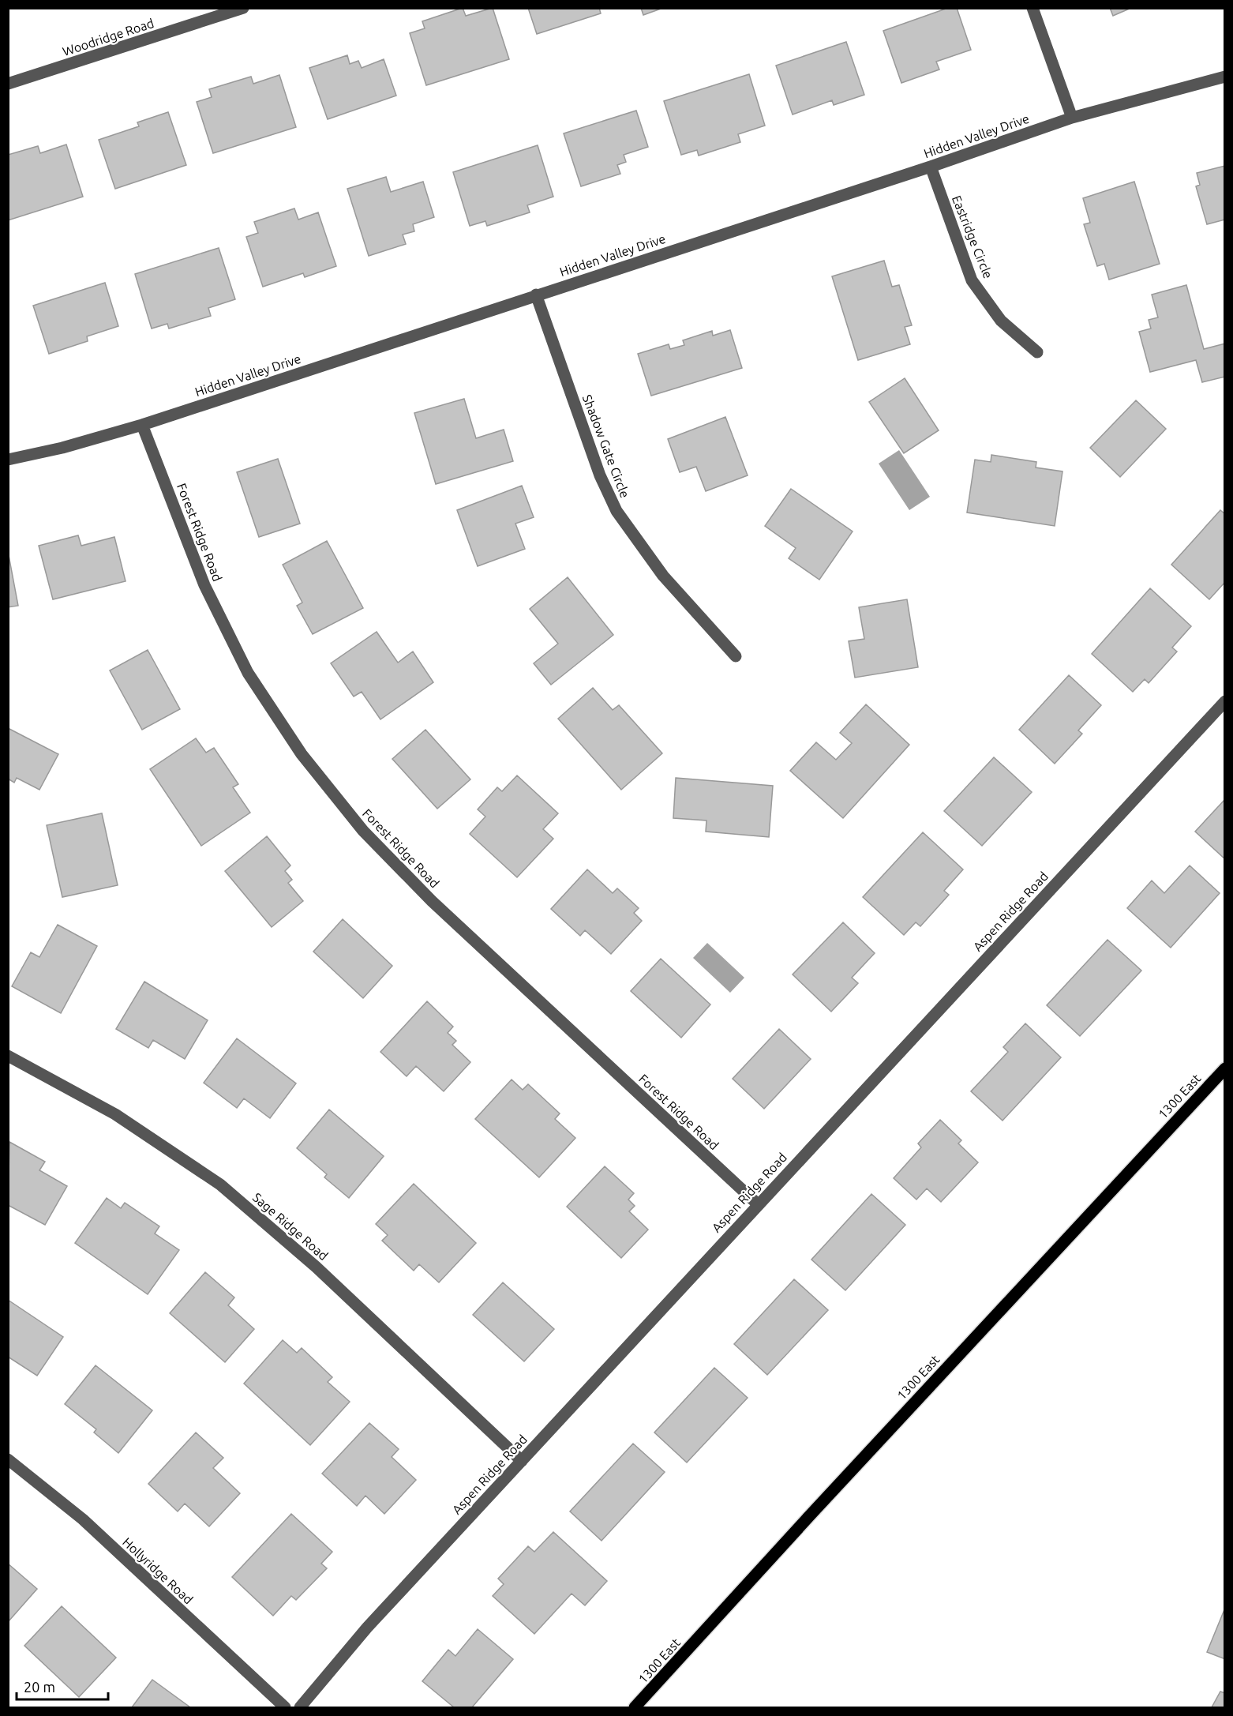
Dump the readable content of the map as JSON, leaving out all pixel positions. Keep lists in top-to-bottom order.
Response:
{
  "streets": {
    "main road": ["1300 East"],
    "street": [
      "Woodridge Road",
      "Hidden Valley Drive",
      "Eastridge Circle",
      "Shadow Gate Circle",
      "Forest Ridge Road",
      "Aspen Ridge Road",
      "Sage Ridge Road",
      "Hollyridge Road"
    ]
  },
  "crossings": [
    ["Hidden Valley Drive", "Eastridge Circle"],
    ["Hidden Valley Drive", "Shadow Gate Circle"],
    ["Hidden Valley Drive", "Forest Ridge Road"],
    ["Forest Ridge Road", "Aspen Ridge Road"],
    ["Aspen Ridge Road", "Sage Ridge Road"]
  ],
  "scale_bar": "20 m"
}
